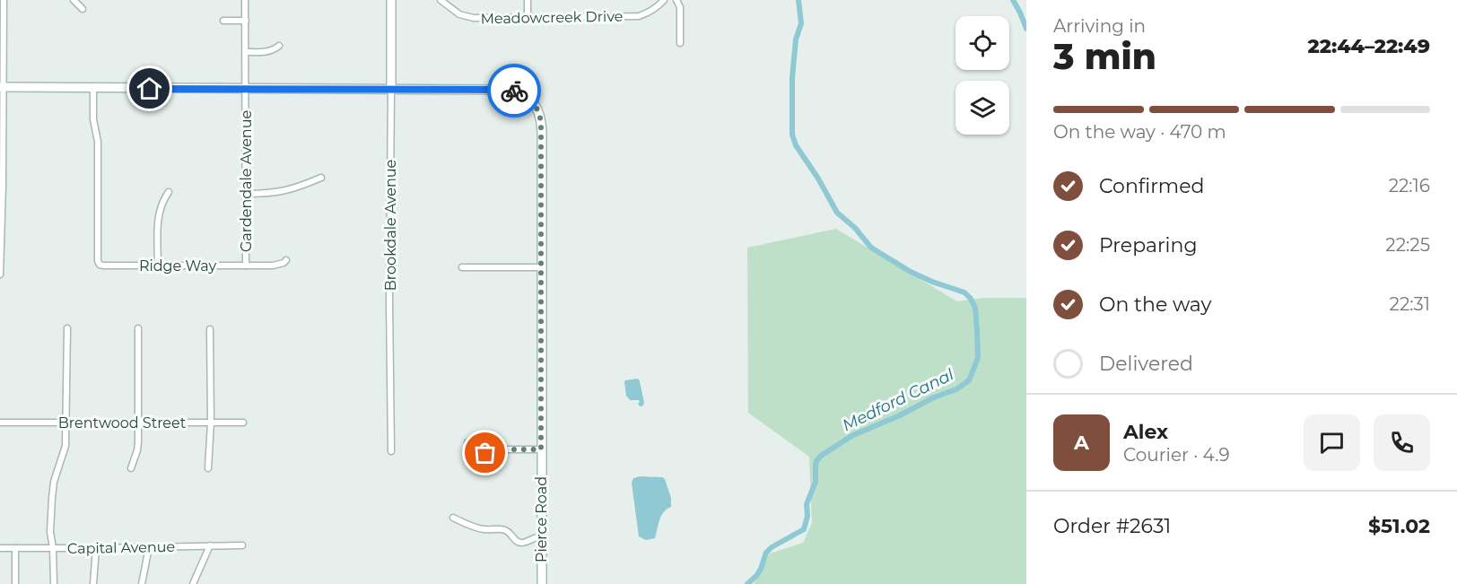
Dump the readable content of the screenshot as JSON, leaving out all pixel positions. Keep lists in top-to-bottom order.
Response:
{
  "streets": {
    "street": [
      "Meadowcreek Drive",
      "Gardendale Avenue",
      "Brookdale Avenue",
      "Ridge Way",
      "Brentwood Street",
      "Pierce Road",
      "Capital Avenue"
    ]
  },
  "crossings": [
    ["Gardendale Avenue", "Ridge Way"],
    ["Brookdale Avenue", "Pierce Road"]
  ],
  "water": ["Medford Canal"],
  "page": {
    "heading": ["3 min", "Arriving in", "22:44–22:49"],
    "panel": [
      "Alex",
      "Courier · 4.9",
      "Order #2631",
      "$51.02"
    ],
    "bar": "On the way · 470 m",
    "list": [
      ["Confirmed", "22:16"],
      ["Preparing", "22:25"],
      ["On the way", "22:31"],
      "Delivered"
    ],
    "round": "A"
  }
}
